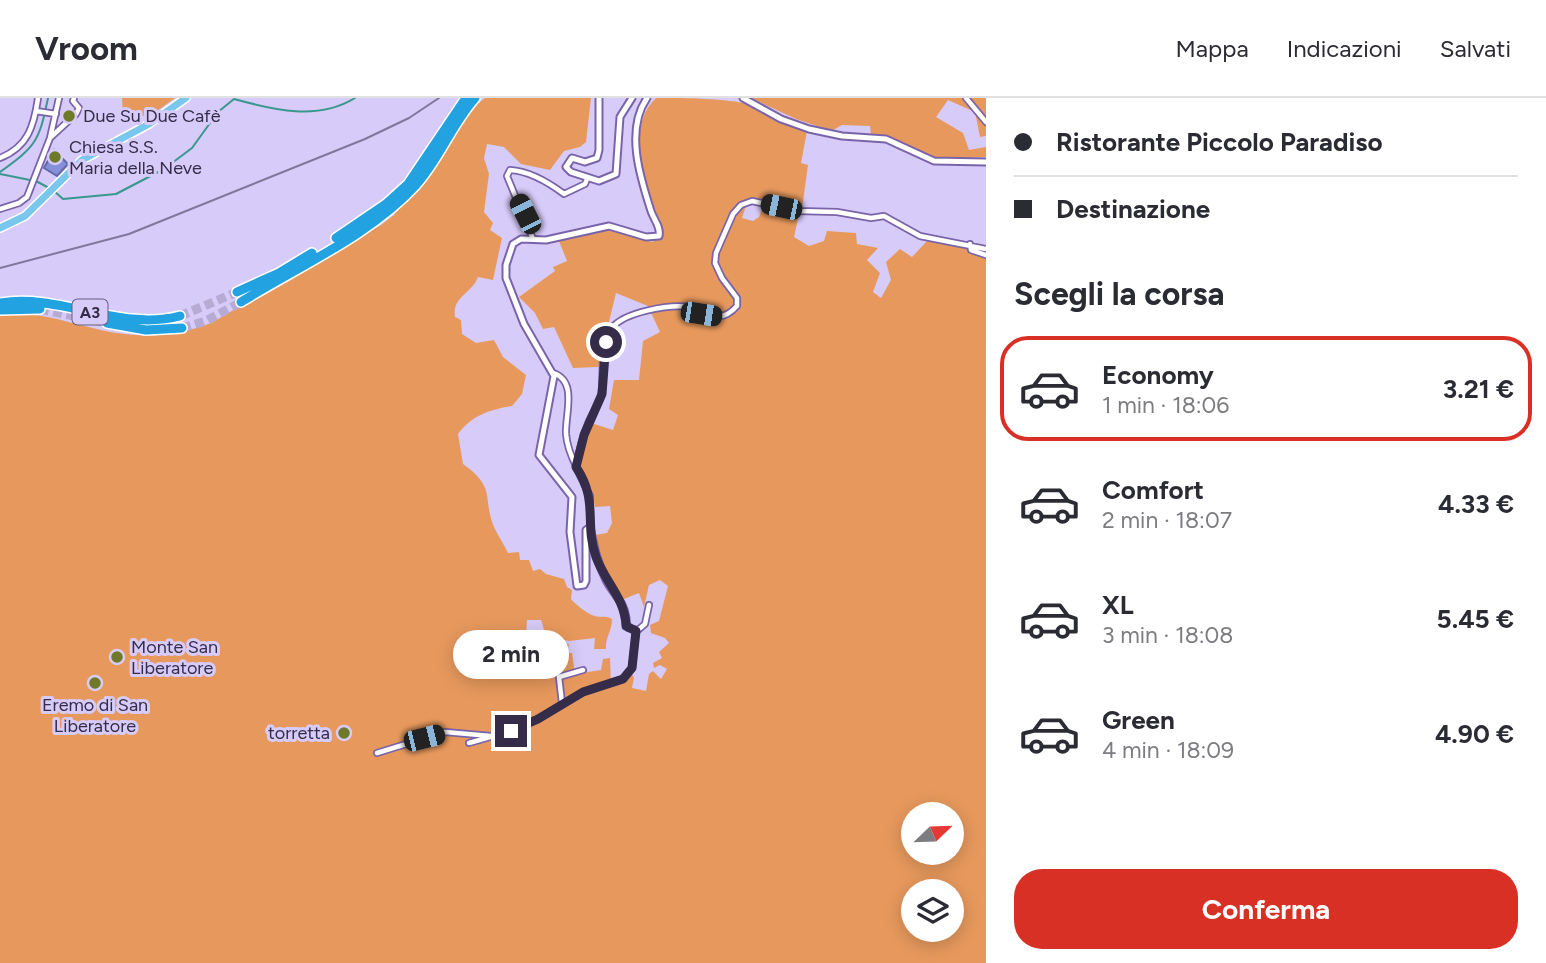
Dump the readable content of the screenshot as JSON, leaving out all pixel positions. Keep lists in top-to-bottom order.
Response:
{
  "streets": {
    "highway": ["A3"]
  },
  "places": [
    "Due Su Due Cafè",
    "Chiesa S.S. Maria della Neve",
    "Monte San Liberatore",
    "Eremo di San Liberatore",
    "torretta"
  ],
  "north": "top right",
  "page": {
    "header": "Vroom",
    "nav": ["Mappa", "Indicazioni", "Salvati"],
    "banner": ["Ristorante Piccolo Paradiso", "Destinazione"],
    "heading": "Scegli la corsa",
    "list": [
      {
        "name": "Economy",
        "note": "1 min · 18:06",
        "value": "3.21 €"
      },
      {
        "name": "Comfort",
        "note": "2 min · 18:07",
        "value": "4.33 €"
      },
      {
        "name": "XL",
        "note": "3 min · 18:08",
        "value": "5.45 €"
      },
      {
        "name": "Green",
        "note": "4 min · 18:09",
        "value": "4.90 €"
      }
    ],
    "bubble": "2 min",
    "buttons": "Conferma"
  }
}
